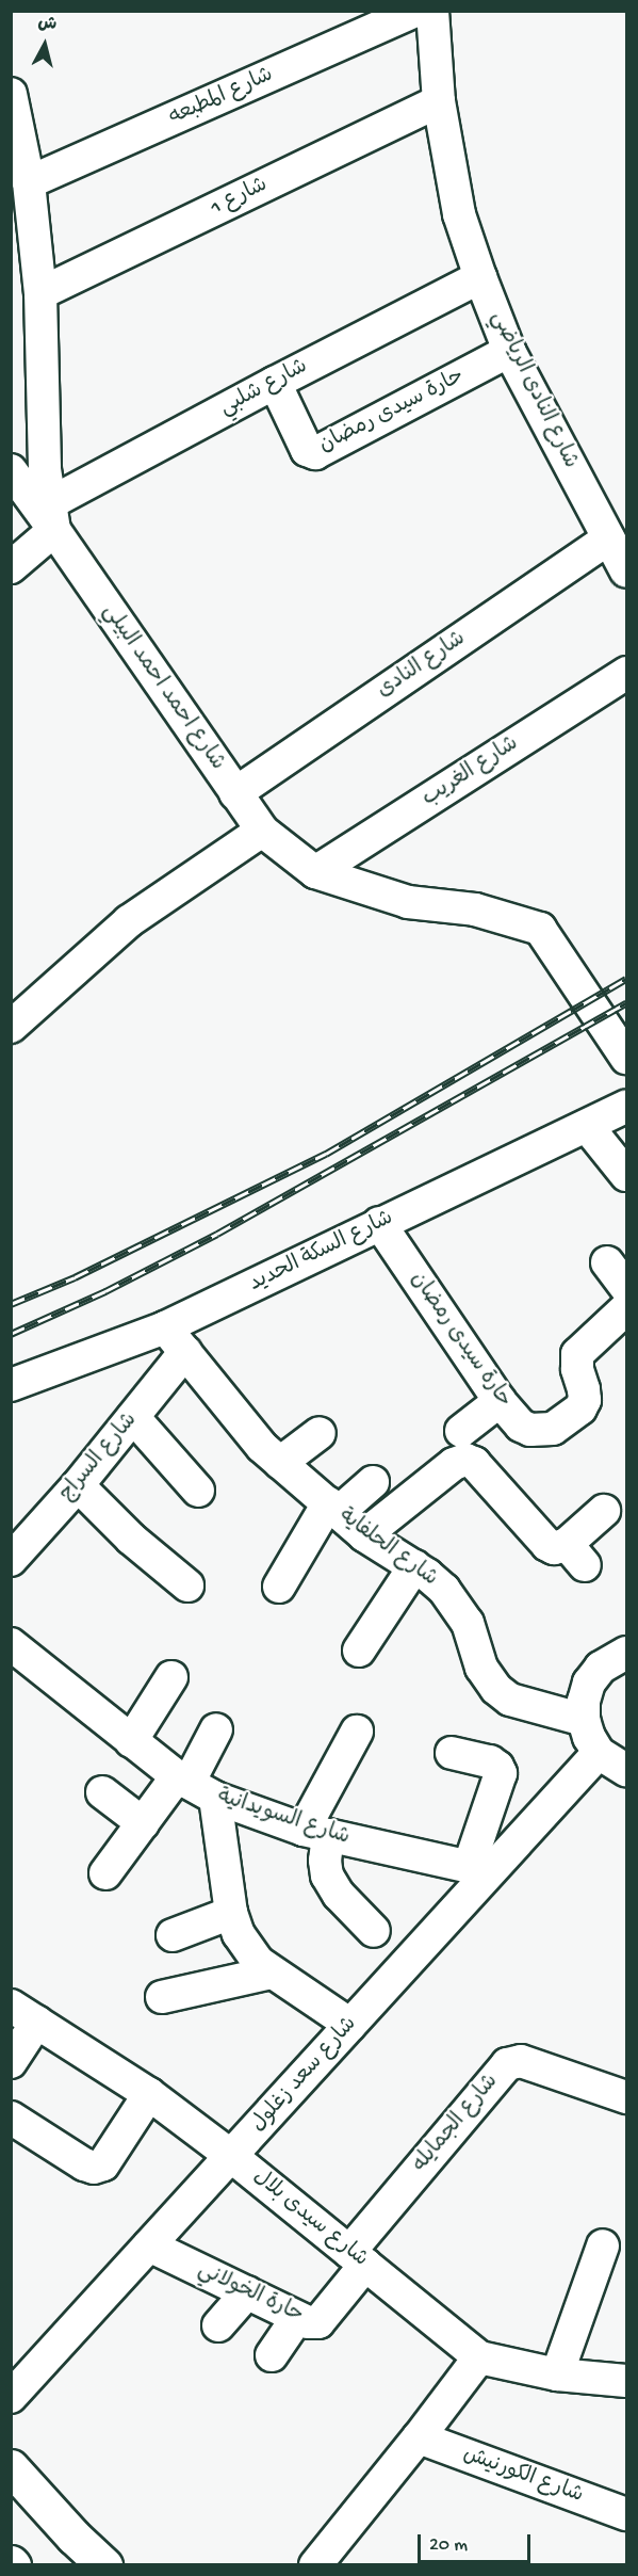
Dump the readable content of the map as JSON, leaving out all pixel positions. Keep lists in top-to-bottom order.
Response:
{
  "streets": {
    "street": [
      "شارع المطبعه",
      "شارع 1",
      "شارع شلبي",
      "شارع النادى الرياضي",
      "حارة سيدى رمضان",
      "شارع النادى",
      "شارع احمد احمد البيلي",
      "شارع الغريب",
      "شارع السكة الحديد",
      "شارع السراج",
      "شارع الحلفاية",
      "شارع السويدانية",
      "شارع سعد زغلول",
      "شارع الجمايله",
      "شارع سيدى بلال",
      "حارة الخولاني",
      "شارع الكورنيش"
    ]
  },
  "crossings": [
    ["شارع المطبعه", "شارع احمد احمد البيلي"],
    ["شارع 1", "شارع النادى الرياضي"],
    ["شارع 1", "شارع احمد احمد البيلي"],
    ["شارع شلبي", "شارع النادى الرياضي"],
    ["شارع شلبي", "حارة سيدى رمضان"],
    ["شارع شلبي", "شارع احمد احمد البيلي"],
    ["شارع النادى الرياضي", "حارة سيدى رمضان"],
    ["شارع النادى الرياضي", "شارع النادى"],
    ["حارة سيدى رمضان", "شارع السكة الحديد"],
    ["شارع النادى", "شارع احمد احمد البيلي"],
    ["شارع احمد احمد البيلي", "شارع الغريب"],
    ["شارع السكة الحديد", "شارع الحلفاية"],
    ["شارع السراج", "شارع الحلفاية"],
    ["شارع السويدانية", "شارع سعد زغلول"],
    ["شارع سعد زغلول", "شارع سيدى بلال"],
    ["شارع سعد زغلول", "حارة الخولاني"],
    ["شارع الجمايله", "شارع سيدى بلال"],
    ["شارع الجمايله", "حارة الخولاني"],
    ["شارع سيدى بلال", "حارة الخولاني"]
  ],
  "scale_bar": "20 m",
  "north": "top"
}
